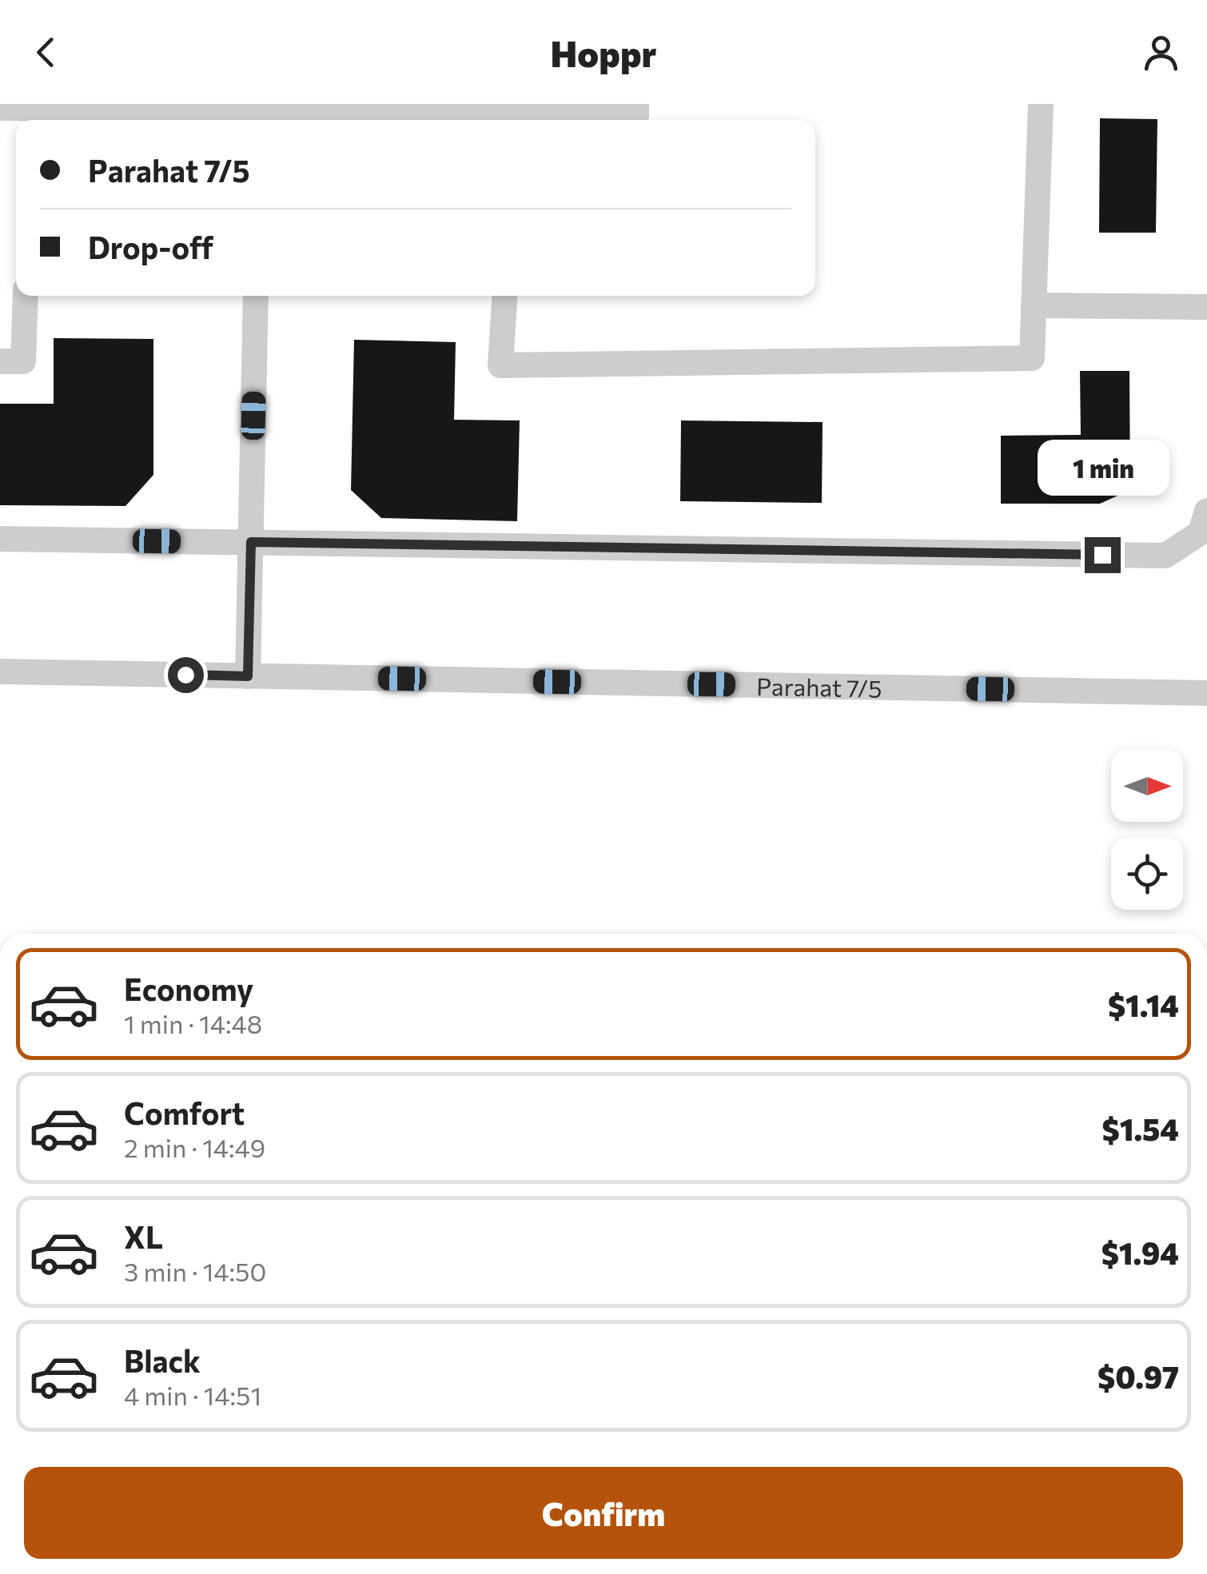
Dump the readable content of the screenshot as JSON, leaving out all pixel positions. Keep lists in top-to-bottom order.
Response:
{
  "streets": {
    "street": ["Parahat 7/5"]
  },
  "north": "right",
  "page": {
    "header": "Hoppr",
    "banner": ["Parahat 7/5", "Drop-off"],
    "bubble": "1 min",
    "list": [
      {
        "name": "Economy",
        "note": "1 min · 14:48",
        "value": "$1.14"
      },
      {
        "name": "Comfort",
        "note": "2 min · 14:49",
        "value": "$1.54"
      },
      {
        "name": "XL",
        "note": "3 min · 14:50",
        "value": "$1.94"
      },
      {
        "name": "Black",
        "note": "4 min · 14:51",
        "value": "$0.97"
      }
    ],
    "buttons": "Confirm"
  }
}
